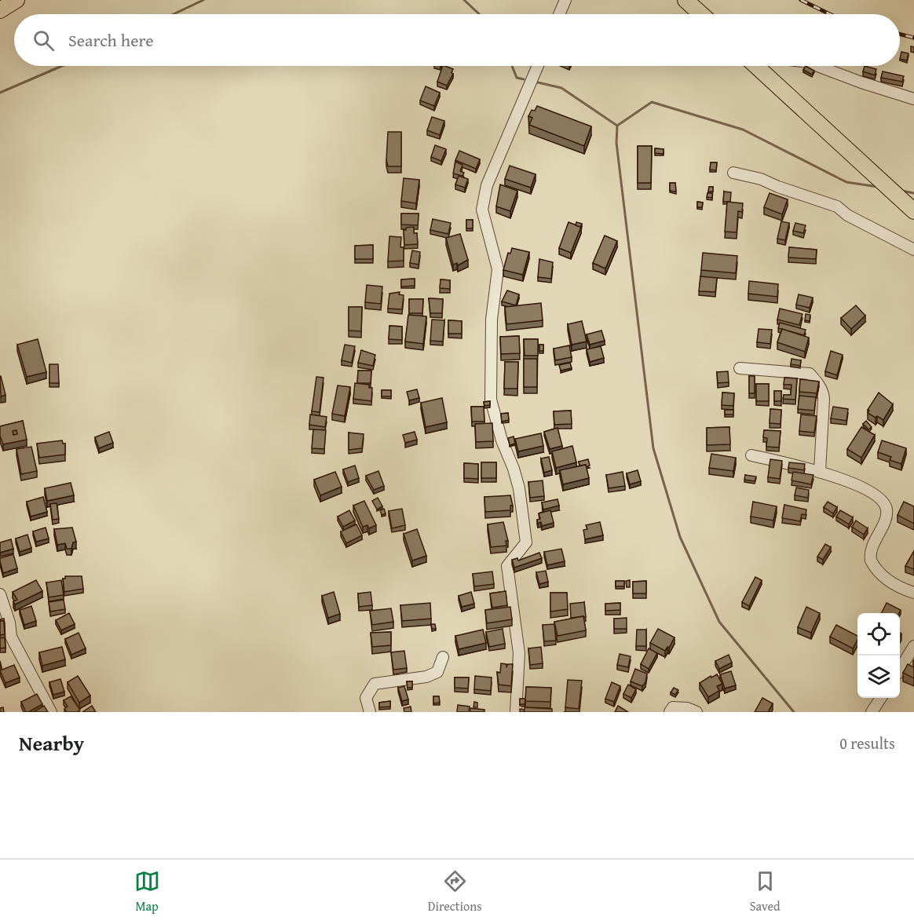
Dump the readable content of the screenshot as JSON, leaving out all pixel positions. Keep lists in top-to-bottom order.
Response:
{
  "page": {
    "search": "Search here",
    "heading": ["Nearby", "0 results"],
    "nav": ["Map", "Directions", "Saved"]
  }
}
